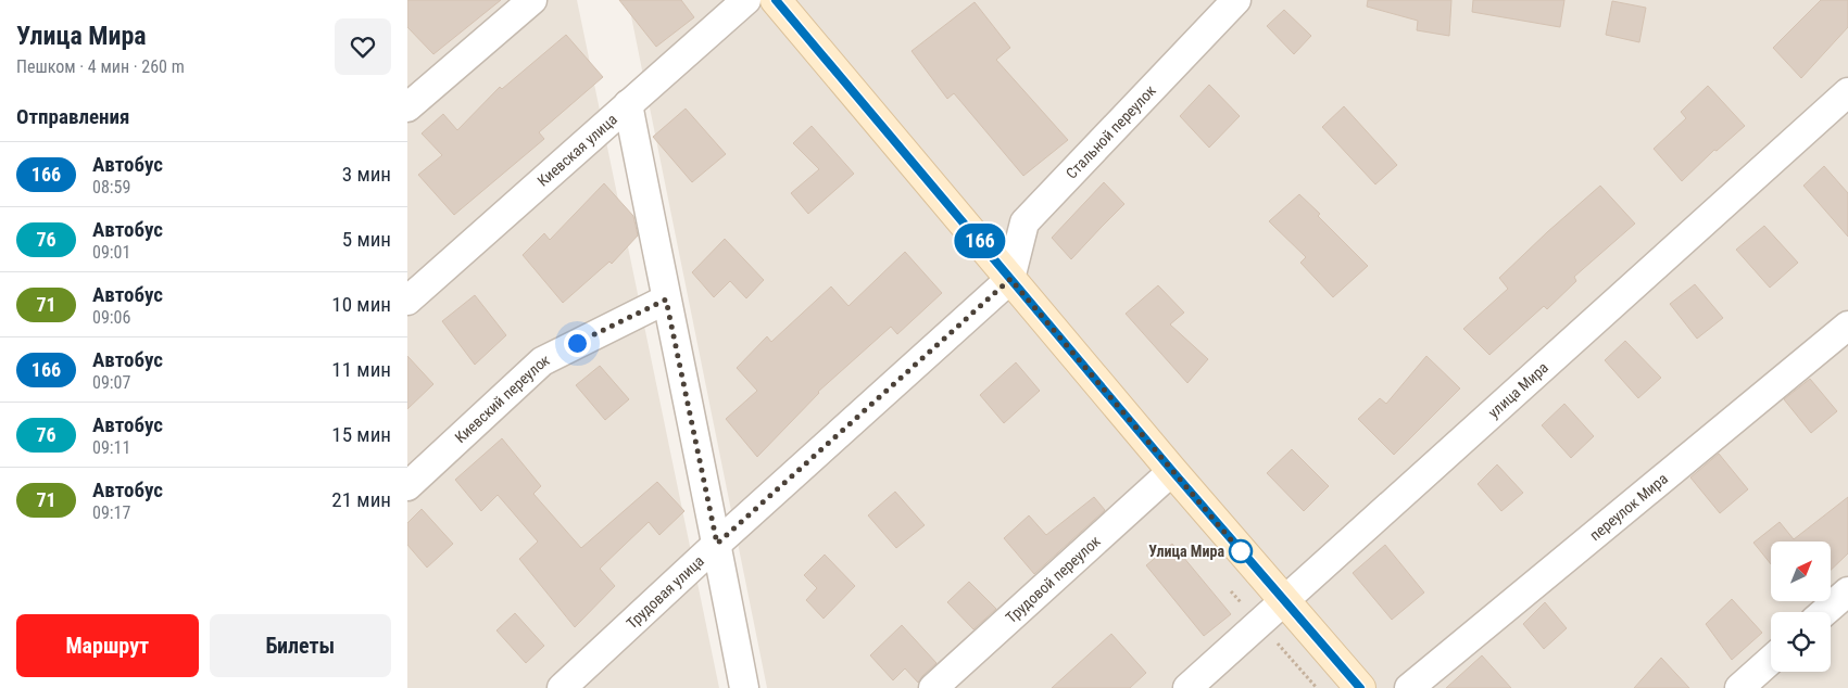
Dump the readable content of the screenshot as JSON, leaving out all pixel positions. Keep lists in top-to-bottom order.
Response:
{
  "streets": {
    "street": [
      "Стальной переулок",
      "Киевская улица",
      "улица Мира",
      "Киевский переулок",
      "переулок Мира",
      "Трудовой переулок",
      "Трудовая улица"
    ]
  },
  "crossings": [
    ["Стальной переулок", "Трудовая улица"]
  ],
  "places": ["Улица Мира"],
  "lines": ["bus line 166"],
  "north": "top right",
  "page": {
    "heading": [
      ["Улица Мира", "Пешком · 4 мин · 260 m"],
      "Отправления"
    ],
    "on_map": "166",
    "list": [
      {
        "mark": "166",
        "name": "Автобус",
        "note": "08:59",
        "value": "3 мин"
      },
      {
        "mark": "76",
        "name": "Автобус",
        "note": "09:01",
        "value": "5 мин"
      },
      {
        "mark": "71",
        "name": "Автобус",
        "note": "09:06",
        "value": "10 мин"
      },
      {
        "mark": "166",
        "name": "Автобус",
        "note": "09:07",
        "value": "11 мин"
      },
      {
        "mark": "76",
        "name": "Автобус",
        "note": "09:11",
        "value": "15 мин"
      },
      {
        "mark": "71",
        "name": "Автобус",
        "note": "09:17",
        "value": "21 мин"
      }
    ],
    "buttons": ["Маршрут", "Билеты"]
  }
}
